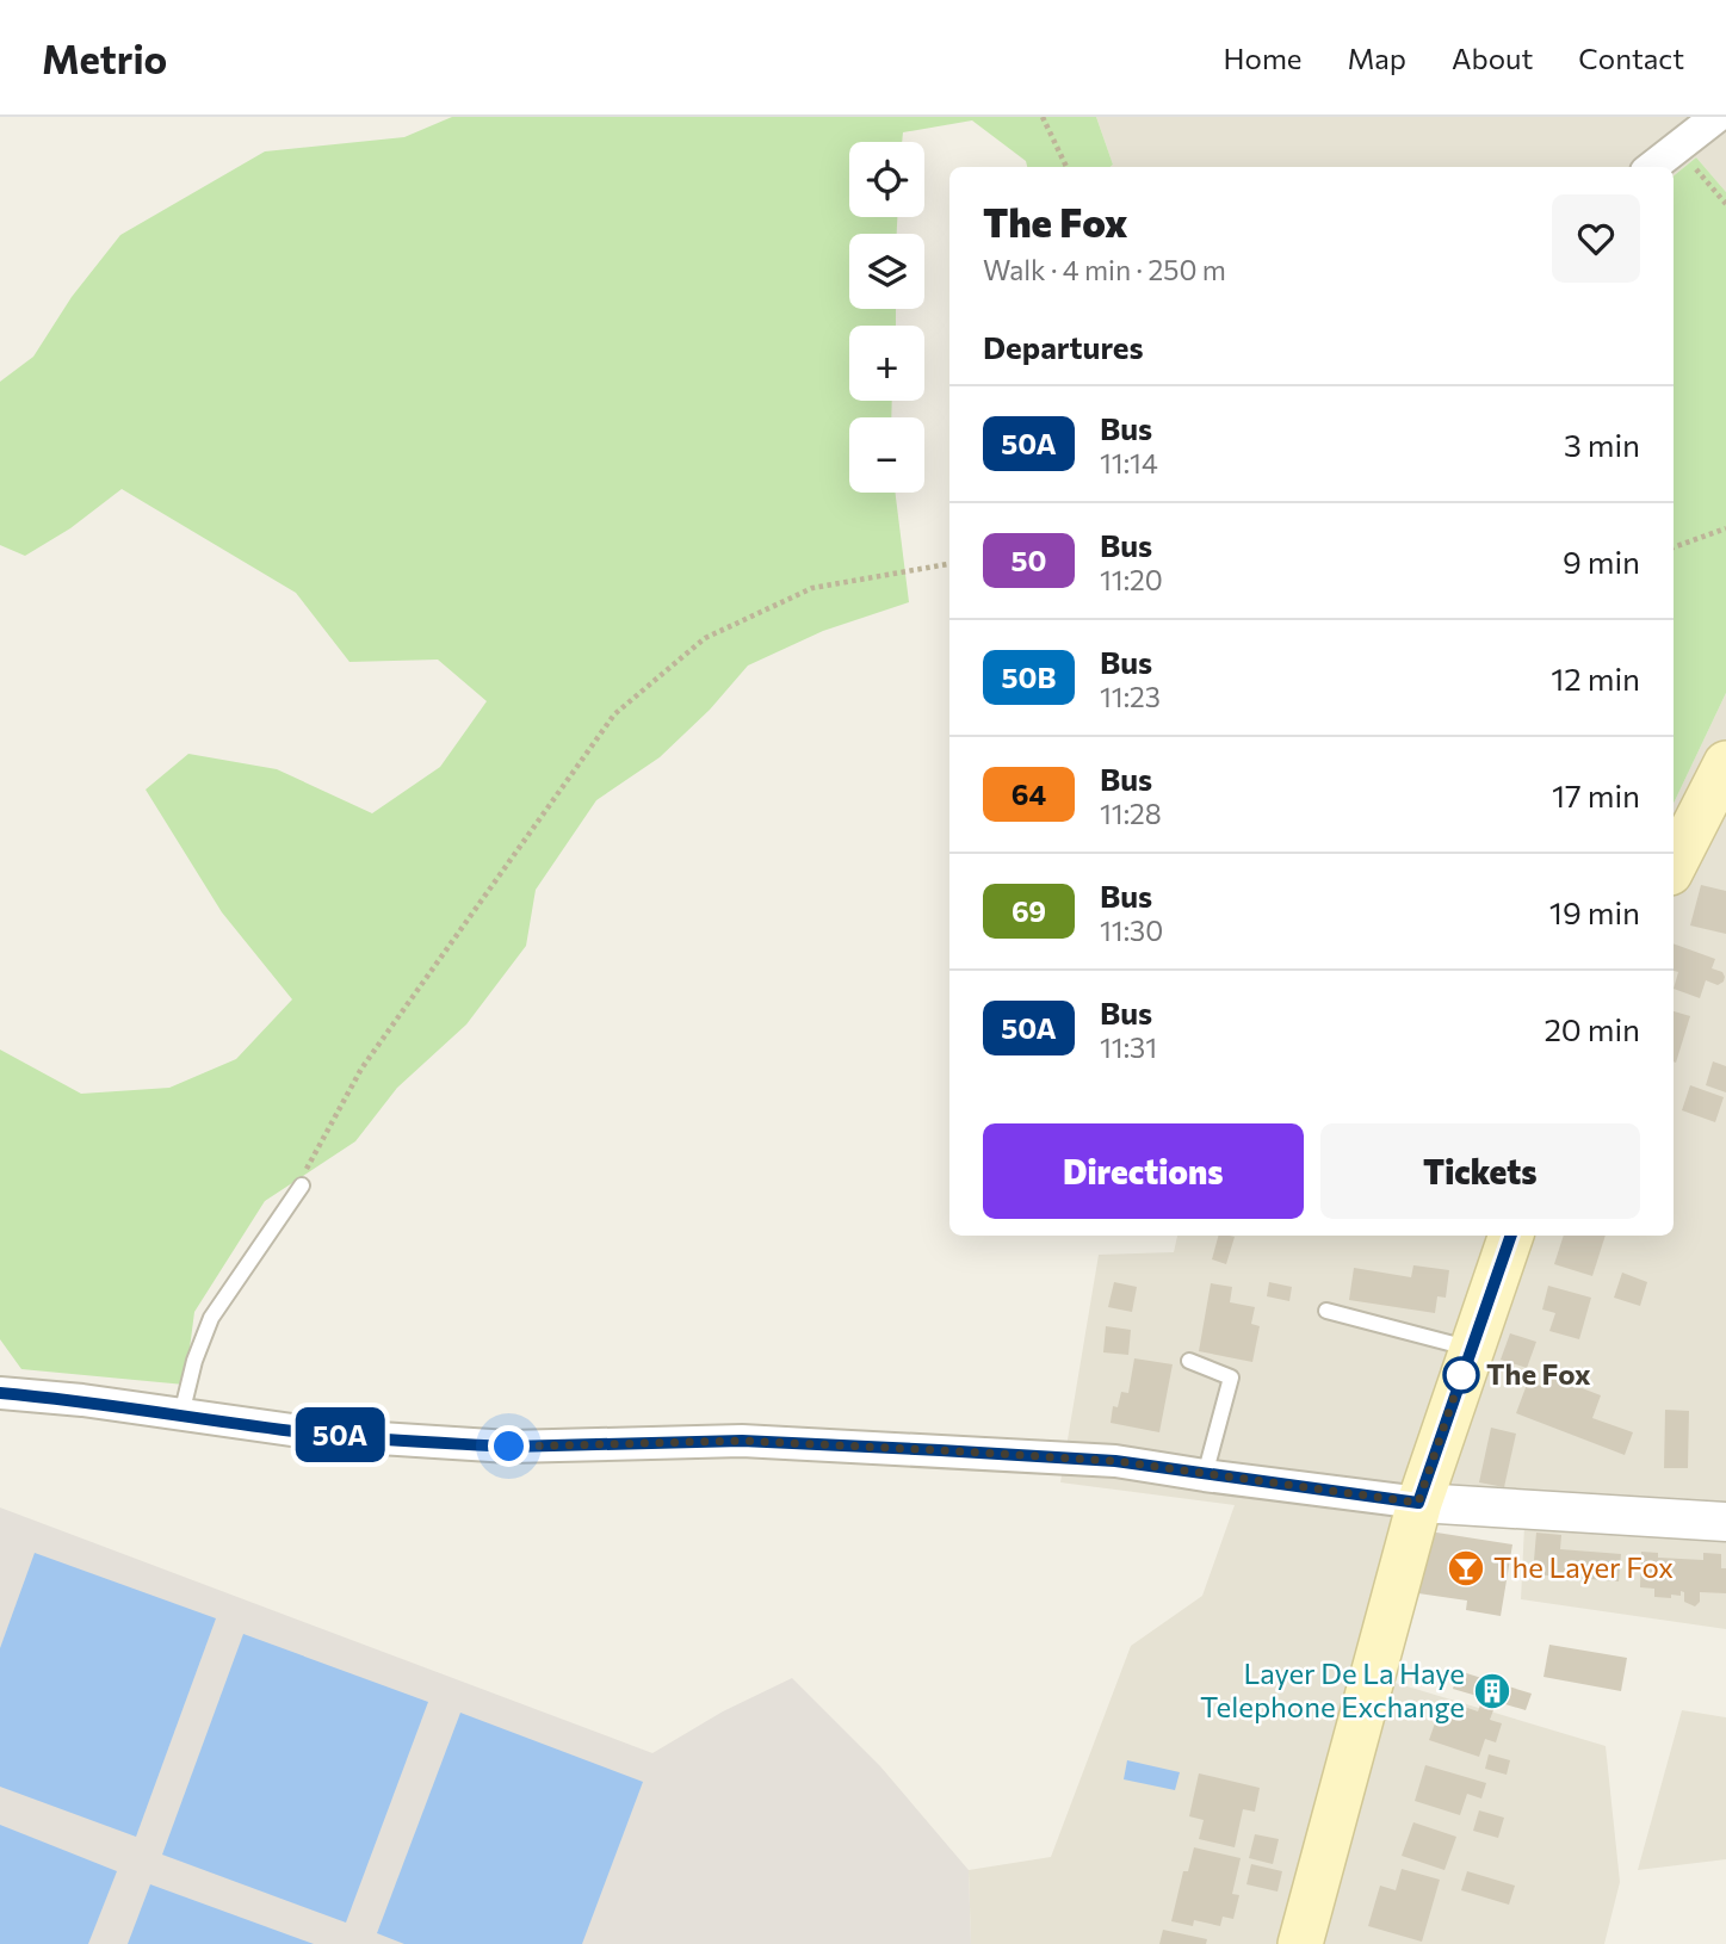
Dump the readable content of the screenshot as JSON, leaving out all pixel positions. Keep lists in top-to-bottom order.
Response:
{
  "places": {
    "other": ["The Fox"],
    "bar": ["The Layer Fox"],
    "building": ["Layer De La Haye Telephone Exchange"]
  },
  "lines": ["bus line 50A"],
  "page": {
    "header": "Metrio",
    "nav": [
      "Home",
      "Map",
      "About",
      "Contact"
    ],
    "on_map": "50A",
    "map_buttons": ["+", "−"],
    "heading": [
      ["The Fox", "Walk · 4 min · 250 m"],
      "Departures"
    ],
    "list": [
      {
        "mark": "50A",
        "name": "Bus",
        "note": "11:14",
        "value": "3 min"
      },
      {
        "mark": "50",
        "name": "Bus",
        "note": "11:20",
        "value": "9 min"
      },
      {
        "mark": "50B",
        "name": "Bus",
        "note": "11:23",
        "value": "12 min"
      },
      {
        "mark": "64",
        "name": "Bus",
        "note": "11:28",
        "value": "17 min"
      },
      {
        "mark": "69",
        "name": "Bus",
        "note": "11:30",
        "value": "19 min"
      },
      {
        "mark": "50A",
        "name": "Bus",
        "note": "11:31",
        "value": "20 min"
      }
    ],
    "buttons": ["Directions", "Tickets"]
  }
}
